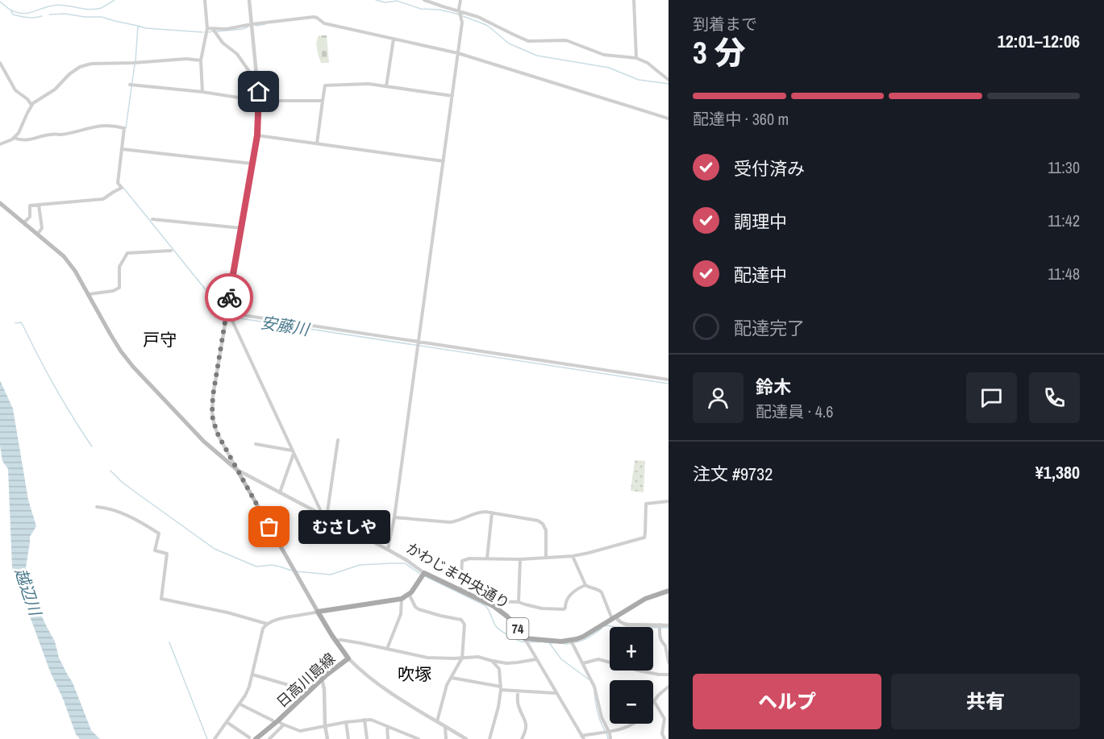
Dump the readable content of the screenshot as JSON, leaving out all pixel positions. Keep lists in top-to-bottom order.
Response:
{
  "streets": {
    "main road": ["かわじま中央通り", "74", "日高川島線"]
  },
  "crossings": [
    ["かわじま中央通り", "74"]
  ],
  "districts": ["戸守", "吹塚"],
  "water": ["安藤川", "越辺川"],
  "places": ["むさしや"],
  "page": {
    "heading": ["3 分", "到着まで", "12:01–12:06"],
    "panel": [
      "鈴木",
      "配達員 · 4.6",
      "注文 #9732",
      "¥1,380"
    ],
    "bar": "配達中 · 360 m",
    "list": [
      ["受付済み", "11:30"],
      ["調理中", "11:42"],
      ["配達中", "11:48"],
      "配達完了"
    ],
    "bubble": "むさしや",
    "map_buttons": ["+", "−"],
    "buttons": ["ヘルプ", "共有"]
  }
}
